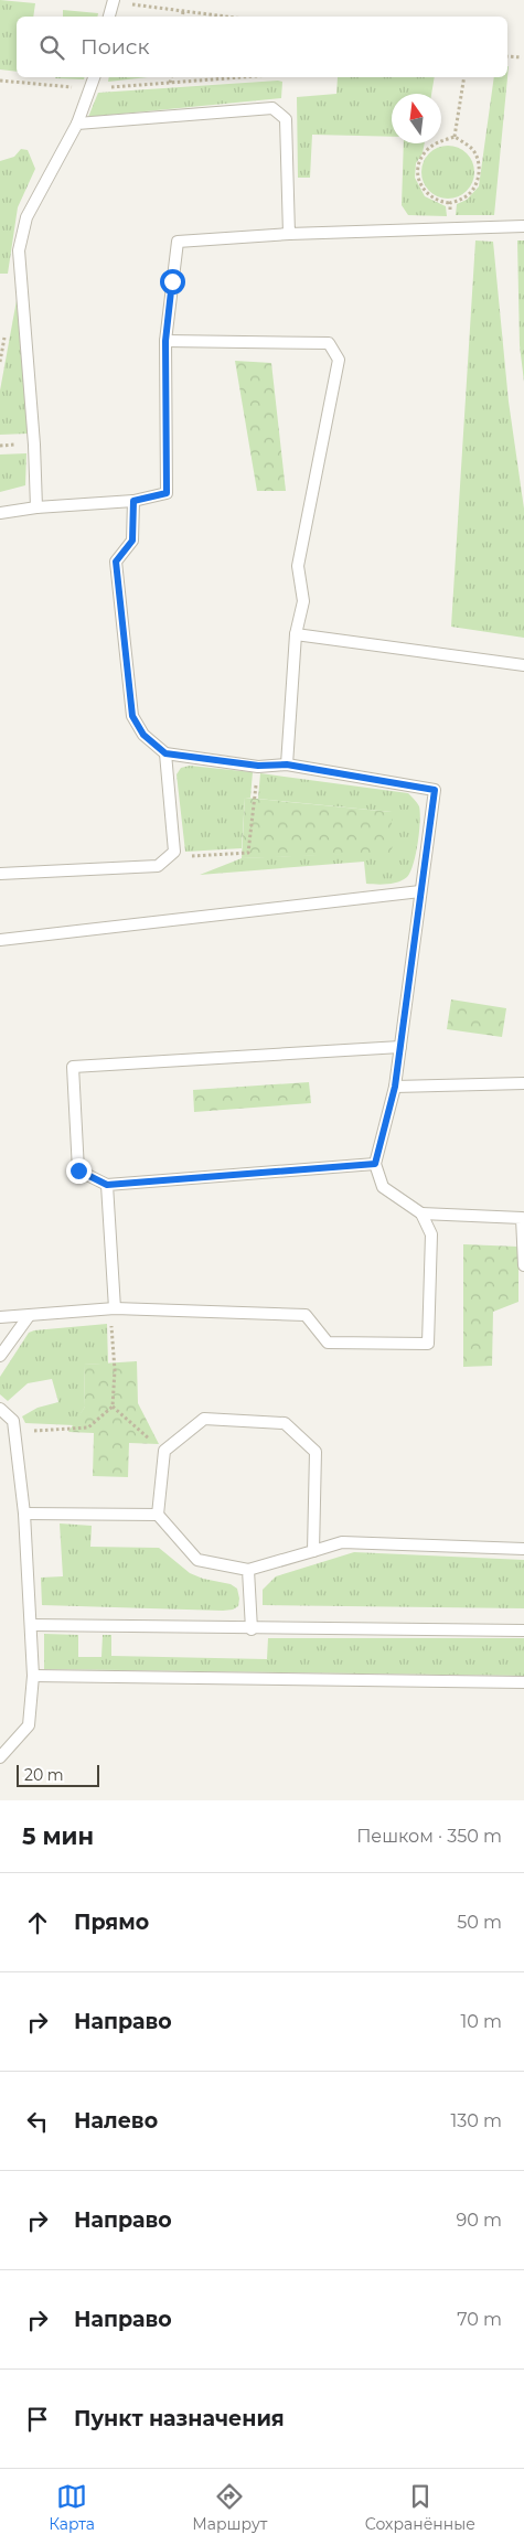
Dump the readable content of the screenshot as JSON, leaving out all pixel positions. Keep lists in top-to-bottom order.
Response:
{
  "scale_bar": "20 m",
  "north": "top",
  "page": {
    "search": "Поиск",
    "scale": "20 m",
    "heading": ["5 мин", "Пешком · 350 m"],
    "list": [
      ["Прямо", "50 m"],
      ["Направо", "10 m"],
      ["Налево", "130 m"],
      ["Направо", "90 m"],
      ["Направо", "70 m"],
      "Пункт назначения"
    ],
    "nav": ["Карта", "Маршрут", "Сохранённые"]
  }
}
